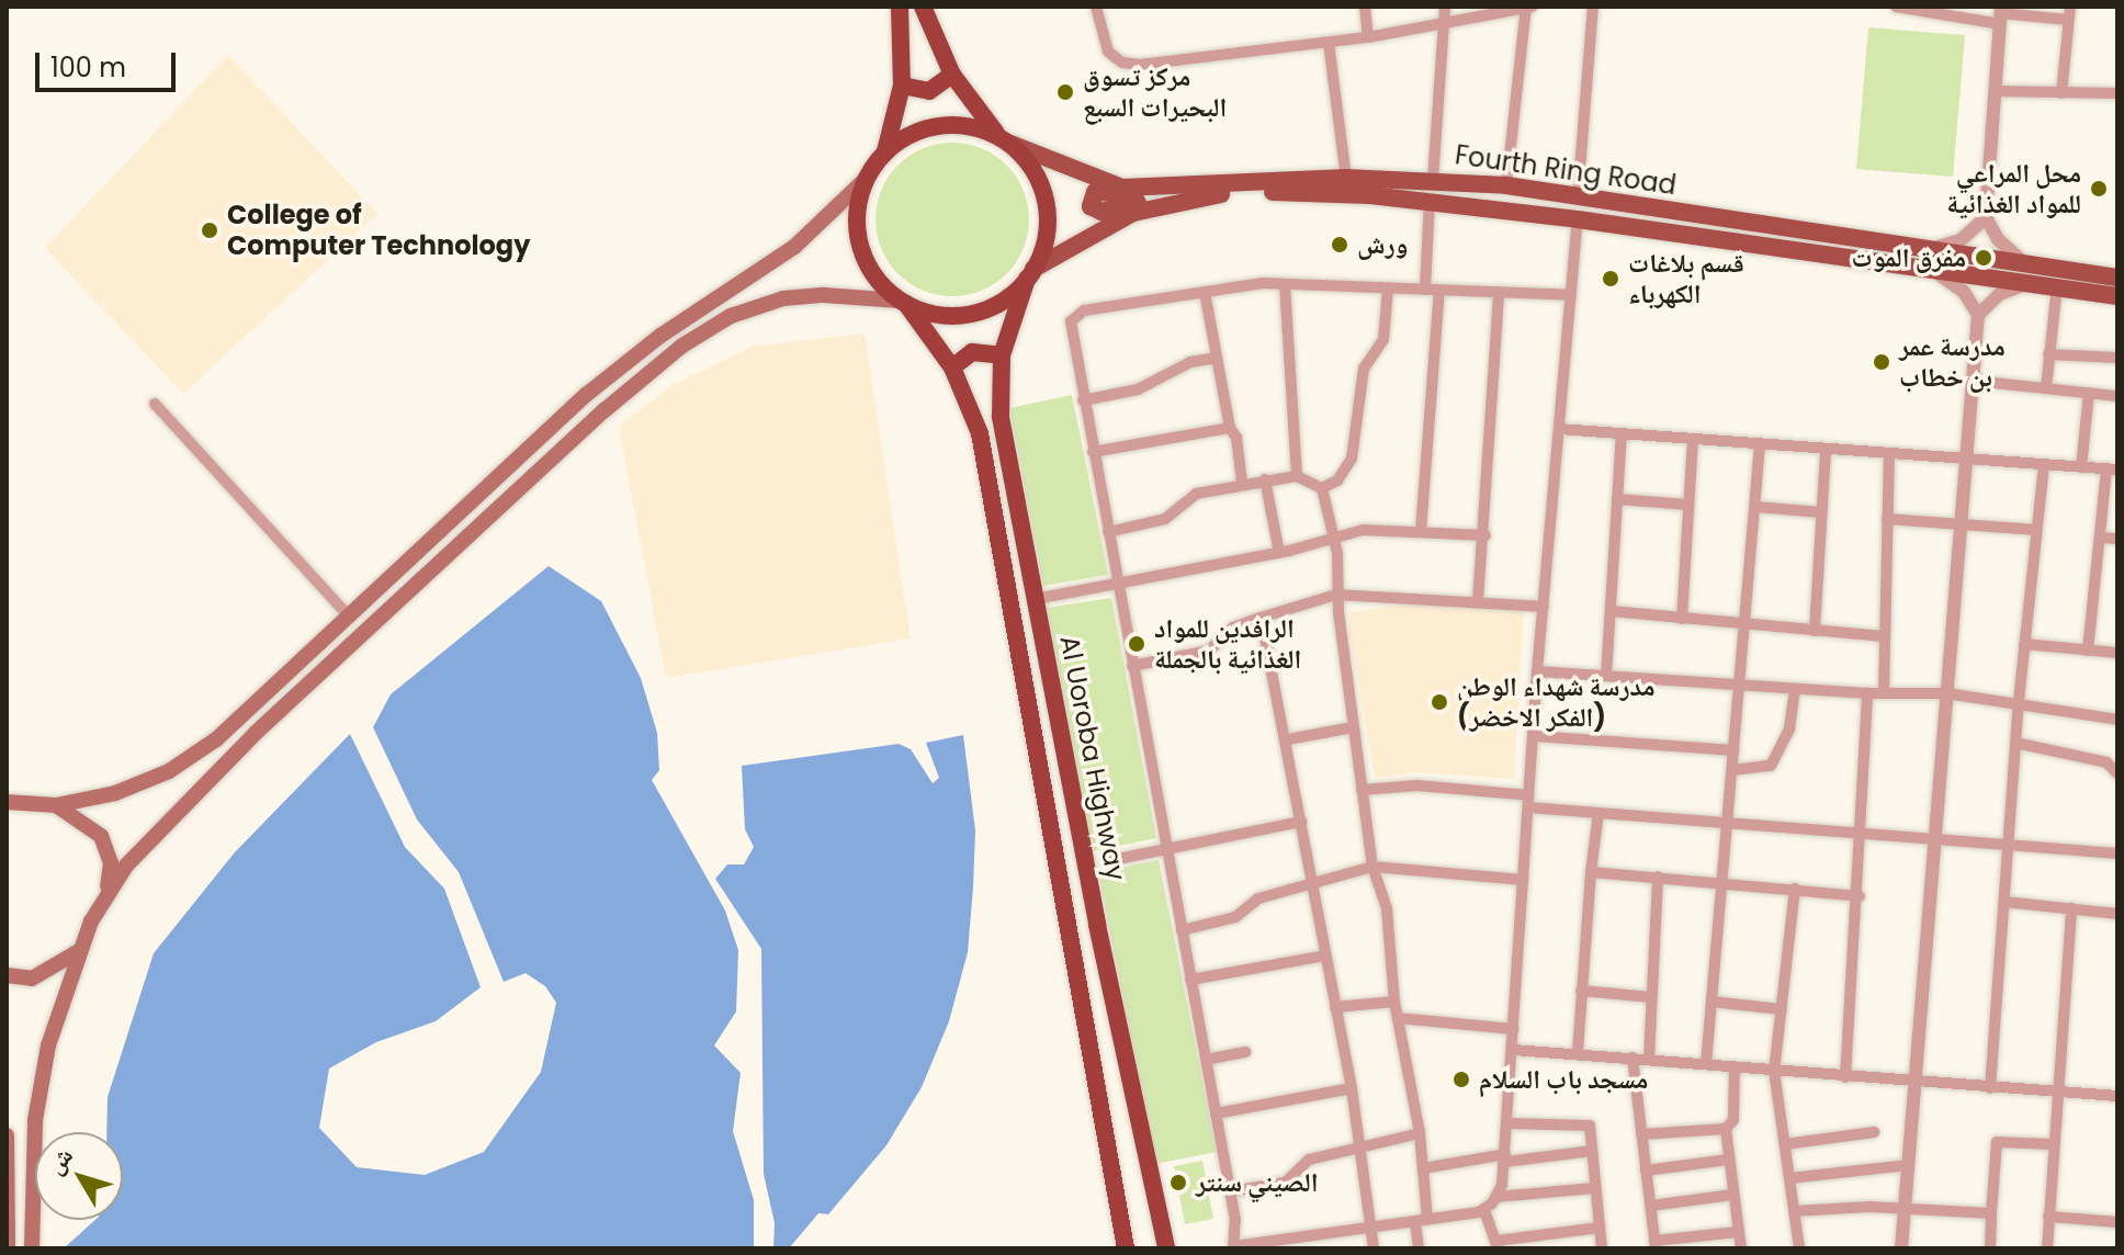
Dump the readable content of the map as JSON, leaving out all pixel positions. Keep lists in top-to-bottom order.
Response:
{
  "streets": {
    "highway": ["Al Uoroba Highway"],
    "main road": ["Fourth Ring Road"]
  },
  "crossings": [
    ["Fourth Ring Road", "Al Uoroba Highway"]
  ],
  "places": [
    "مركز تسوق البحيرات السبع",
    "محل المراعي للمواد الغذائية",
    "College of Computer Technology",
    "ورش",
    "مفرق الموت",
    "قسم بلاغات الكهرباء",
    "مدرسة عمر بن خطاب",
    "الرافدين للمواد الغذائية بالجملة",
    "مدرسة شهداء الوطن (الفكر الاخضر)",
    "مسجد باب السلام",
    "الصيني سنتر"
  ],
  "scale_bar": "100 m",
  "north": "top left"
}
